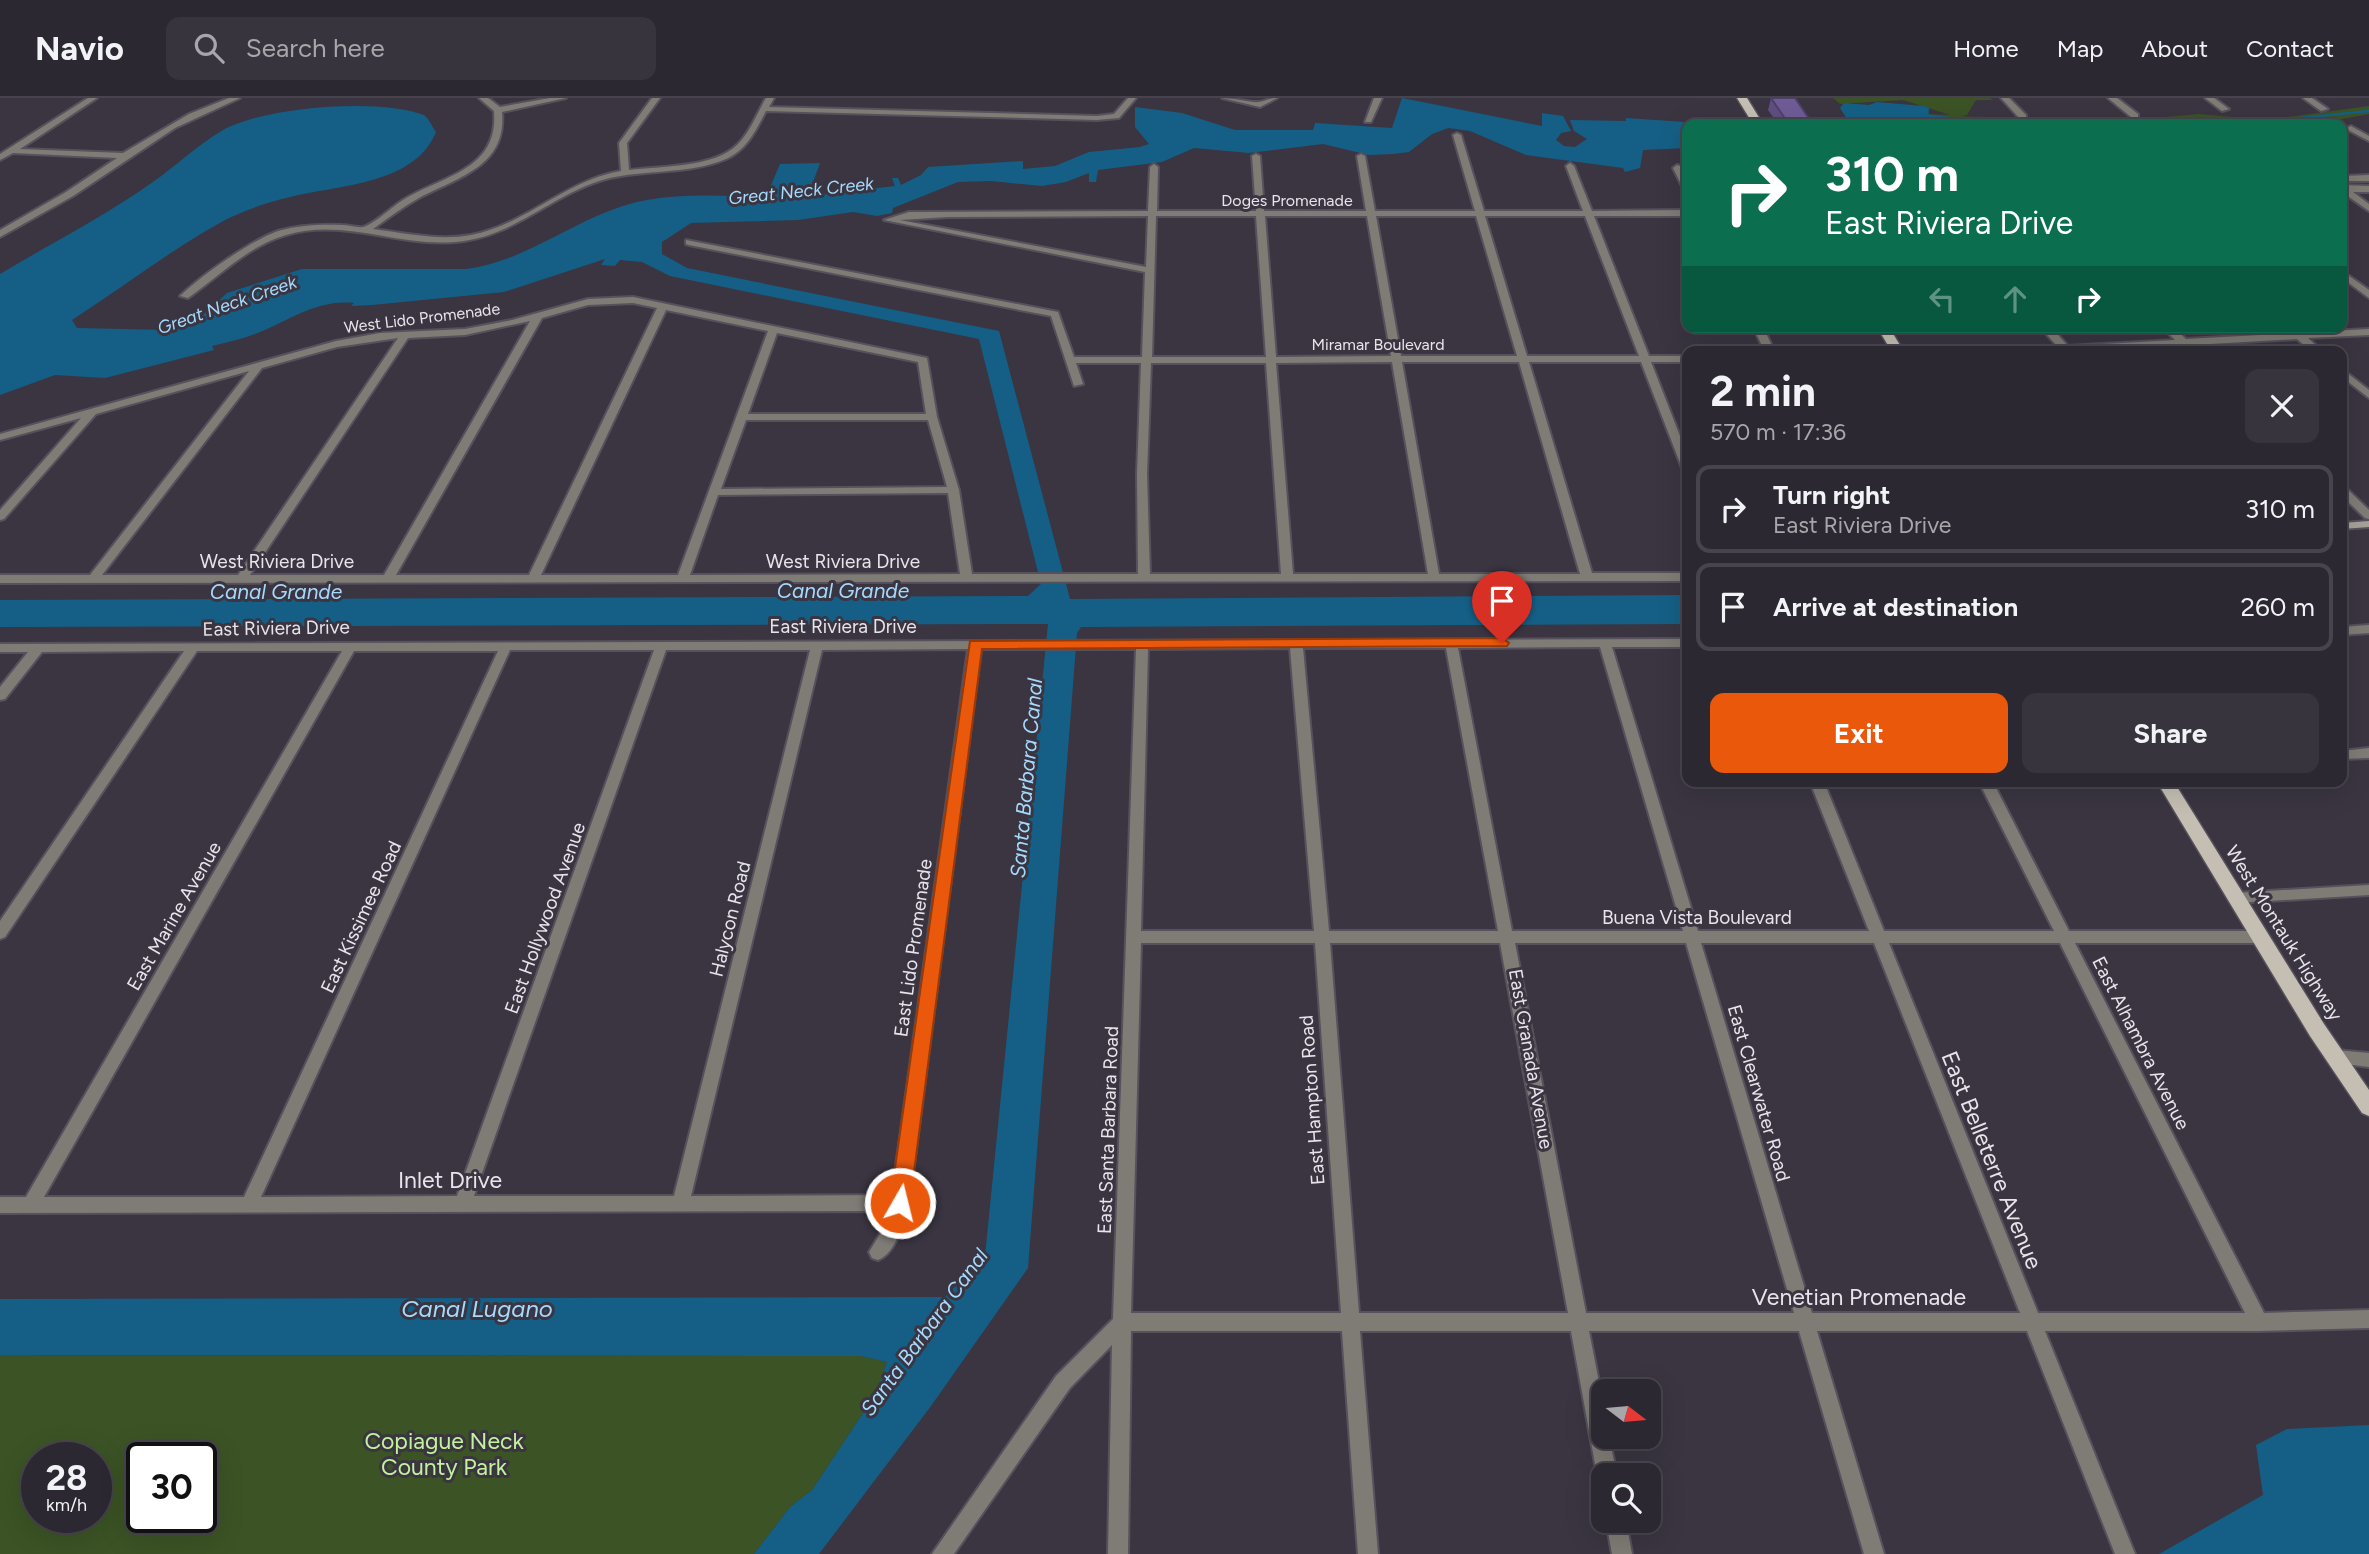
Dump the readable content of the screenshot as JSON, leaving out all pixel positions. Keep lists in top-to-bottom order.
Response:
{
  "streets": {
    "main road": ["West Montauk Highway"],
    "street": [
      "Doges Promenade",
      "West Lido Promenade",
      "Miramar Boulevard",
      "West Riviera Drive",
      "East Riviera Drive",
      "East Marine Avenue",
      "East Kissimee Road",
      "Buena Vista Boulevard",
      "East Hollywood Avenue",
      "Halycon Road",
      "East Lido Promenade",
      "East Alhambra Avenue",
      "East Granada Avenue",
      "East Clearwater Road",
      "East Hampton Road",
      "East Santa Barbara Road",
      "East Belleterre Avenue",
      "Inlet Drive",
      "Venetian Promenade"
    ]
  },
  "crossings": [
    ["West Lido Promenade", "West Riviera Drive"],
    ["East Riviera Drive", "East Marine Avenue"],
    ["East Riviera Drive", "East Kissimee Road"],
    ["East Riviera Drive", "East Hollywood Avenue"],
    ["East Riviera Drive", "Halycon Road"],
    ["East Riviera Drive", "East Lido Promenade"],
    ["East Riviera Drive", "East Granada Avenue"],
    ["East Riviera Drive", "East Clearwater Road"],
    ["East Riviera Drive", "East Hampton Road"],
    ["East Riviera Drive", "East Santa Barbara Road"],
    ["East Marine Avenue", "Inlet Drive"],
    ["East Kissimee Road", "Inlet Drive"],
    ["Buena Vista Boulevard", "West Montauk Highway"],
    ["Buena Vista Boulevard", "East Alhambra Avenue"],
    ["Buena Vista Boulevard", "East Granada Avenue"],
    ["Buena Vista Boulevard", "East Clearwater Road"],
    ["Buena Vista Boulevard", "East Hampton Road"],
    ["Buena Vista Boulevard", "East Santa Barbara Road"],
    ["Buena Vista Boulevard", "East Belleterre Avenue"],
    ["East Hollywood Avenue", "Inlet Drive"],
    ["Halycon Road", "Inlet Drive"],
    ["East Lido Promenade", "Inlet Drive"],
    ["East Alhambra Avenue", "Venetian Promenade"],
    ["East Granada Avenue", "Venetian Promenade"],
    ["East Clearwater Road", "Venetian Promenade"],
    ["East Hampton Road", "Venetian Promenade"],
    ["East Santa Barbara Road", "Venetian Promenade"],
    ["East Belleterre Avenue", "Venetian Promenade"]
  ],
  "water": [
    "Great Neck Creek",
    "Canal Grande",
    "Santa Barbara Canal",
    "Canal Lugano"
  ],
  "parks": ["Copiague Neck County Park"],
  "north": "right",
  "page": {
    "header": "Navio",
    "search": "Search here",
    "nav": [
      "Home",
      "Map",
      "About",
      "Contact"
    ],
    "turn": ["310 m", "East Riviera Drive"],
    "heading": ["2 min", "570 m · 17:36"],
    "list": [
      {
        "name": "Turn right",
        "note": "East Riviera Drive",
        "value": "310 m"
      },
      {
        "name": "Arrive at destination",
        "value": "260 m"
      }
    ],
    "buttons": ["Exit", "Share"],
    "speed": "28 km/h",
    "limit": "30"
  }
}
